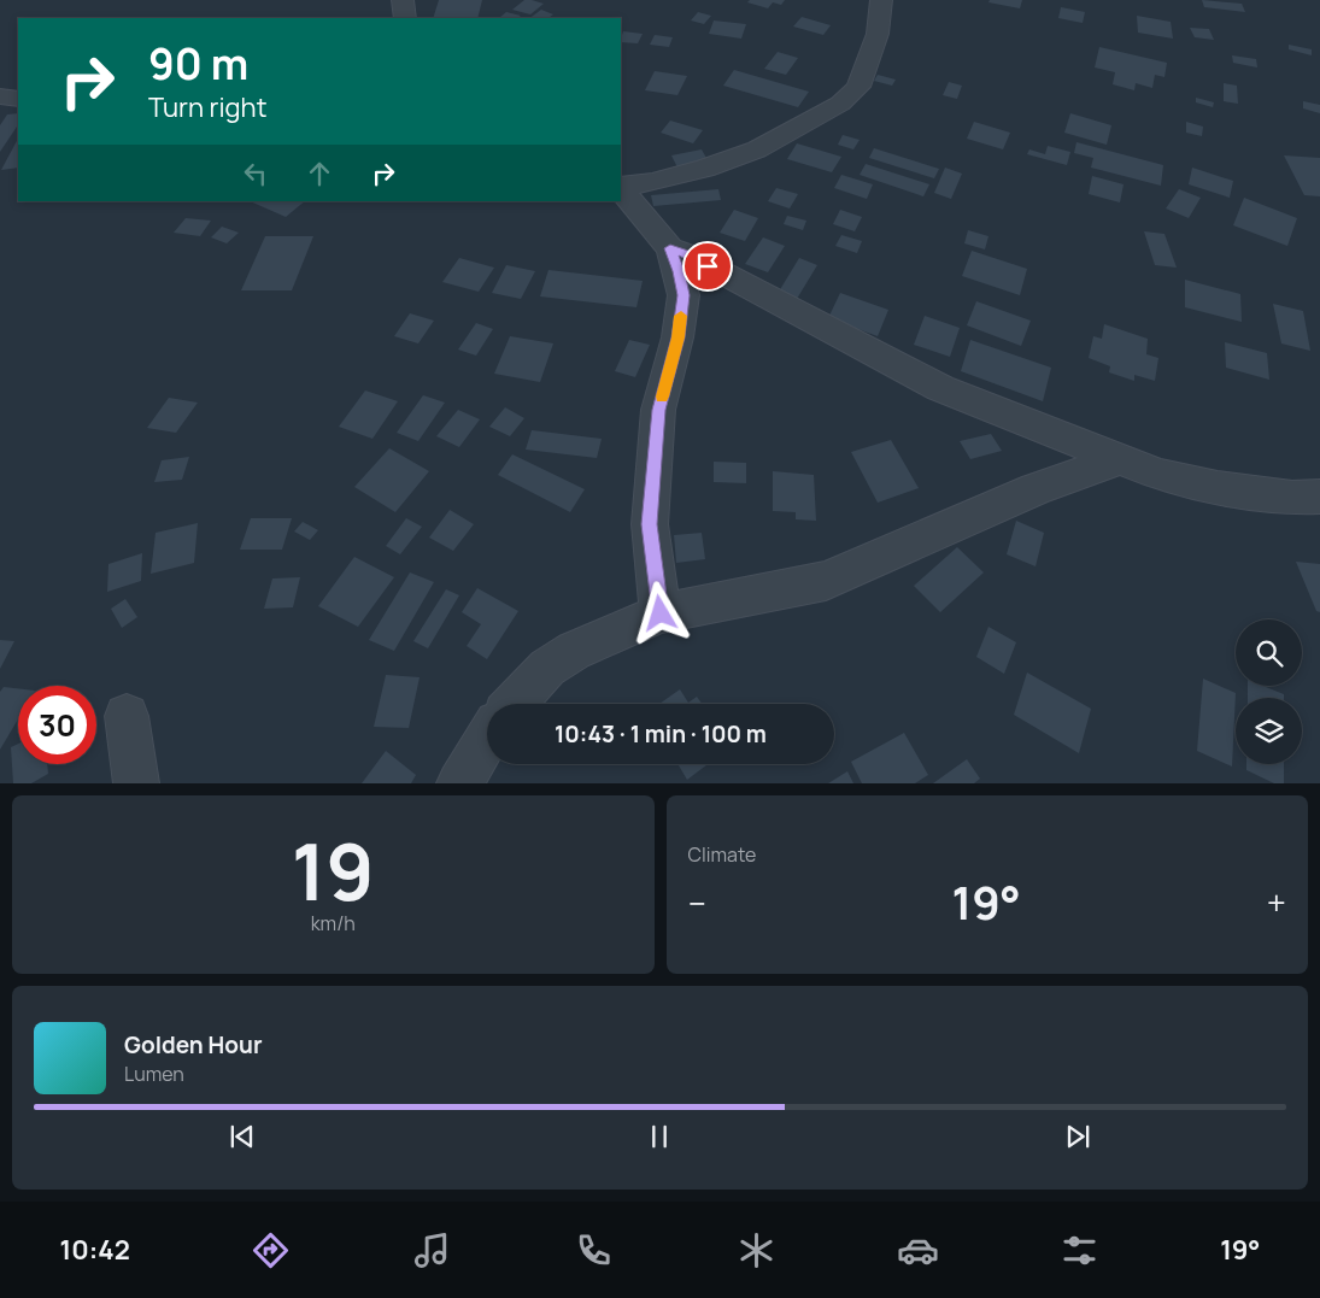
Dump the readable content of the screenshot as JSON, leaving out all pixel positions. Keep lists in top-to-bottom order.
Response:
{
  "page": {
    "turn": ["90 m", "Turn right"],
    "limit": "30",
    "trip": "10:43 · 1 min · 100 m",
    "tile": [
      ["19", "km/h"],
      "Climate"
    ],
    "heat": ["−", "19°", "+"],
    "song": ["Golden Hour", "Lumen"],
    "tabs": ["10:42", "19°"]
  }
}
